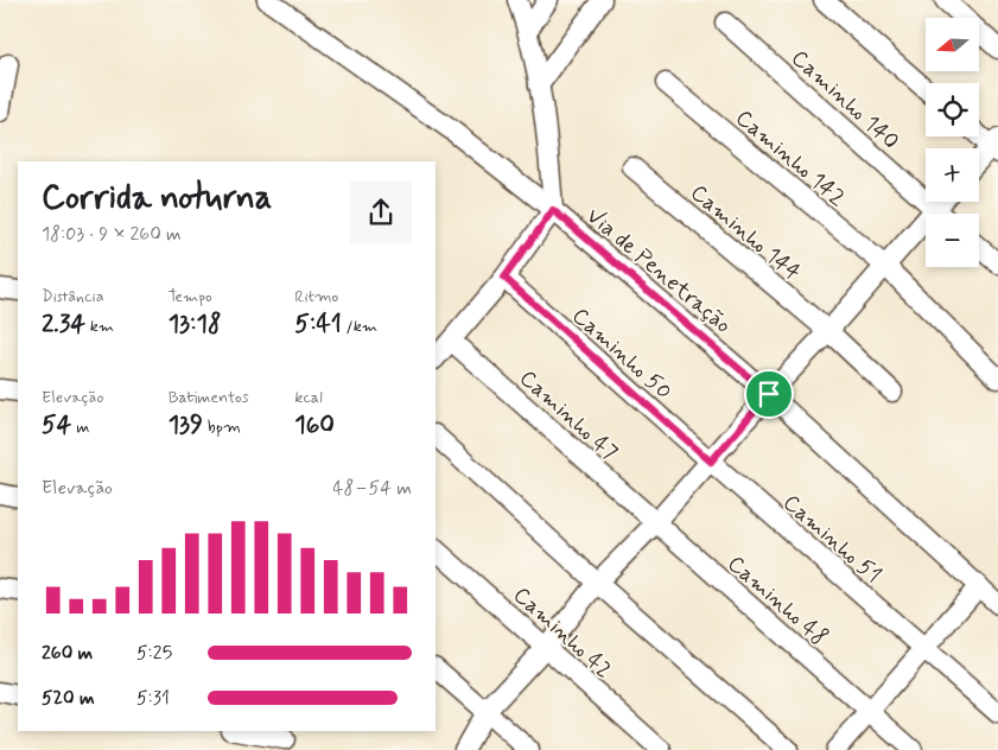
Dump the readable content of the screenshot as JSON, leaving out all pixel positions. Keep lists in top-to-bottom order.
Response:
{
  "streets": {
    "street": [
      "Caminho 140",
      "Caminho 142",
      "Caminho 144",
      "Via de Penetração",
      "Caminho 50",
      "Caminho 47",
      "Caminho 51",
      "Caminho 48",
      "Caminho 42"
    ]
  },
  "crossings": [
    ["Caminho 50", "Caminho 51"],
    ["Caminho 47", "Caminho 48"]
  ],
  "north": "left",
  "page": {
    "map_buttons": ["+", "−"],
    "heading": ["Corrida noturna", "18:03 · 9 × 260 m"],
    "stats": [
      ["Distância", "2.34 km"],
      ["Tempo", "13:18"],
      ["Ritmo", "5:41 /km"],
      ["Elevação", "54 m"],
      ["Batimentos", "139 bpm"],
      ["kcal", "160"]
    ],
    "chart": ["Elevação", "48–54 m"],
    "list": [
      {
        "name": "260 m",
        "note": "5:25"
      },
      {
        "name": "520 m",
        "note": "5:31"
      }
    ]
  }
}
